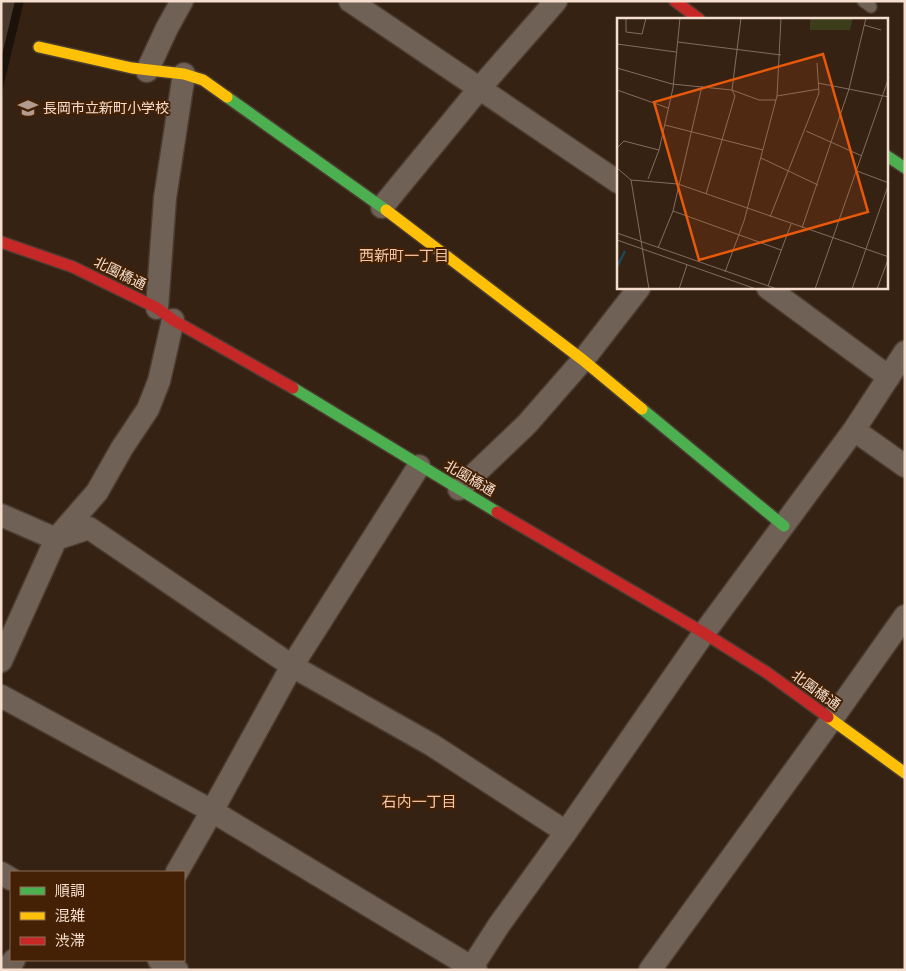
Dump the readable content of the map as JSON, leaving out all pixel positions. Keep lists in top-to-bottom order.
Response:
{
  "streets": {
    "main road": ["北園橋通"]
  },
  "districts": ["西新町一丁目", "石内一丁目"],
  "places": {
    "school or university": ["長岡市立新町小学校"]
  },
  "legend": ["順調", "混雑", "渋滞"]
}
